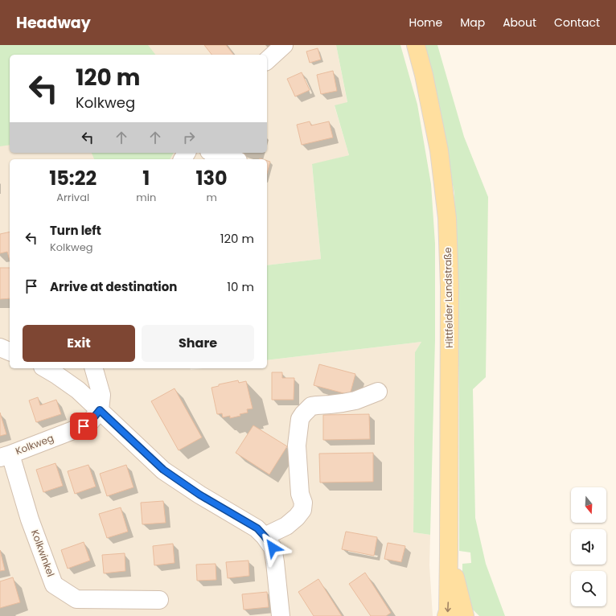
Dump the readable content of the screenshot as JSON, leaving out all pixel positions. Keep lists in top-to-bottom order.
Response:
{
  "streets": {
    "main road": ["Hittfelder Landstraße"],
    "street": ["Kolkweg", "Kolkwinkel"]
  },
  "crossings": [
    ["Kolkweg", "Kolkwinkel"]
  ],
  "north": "bottom",
  "page": {
    "header": "Headway",
    "nav": [
      "Home",
      "Map",
      "About",
      "Contact"
    ],
    "turn": ["120 m", "Kolkweg"],
    "eta": [
      "15:22",
      "Arrival",
      "1",
      "min",
      "130",
      "m"
    ],
    "list": [
      {
        "name": "Turn left",
        "note": "Kolkweg",
        "value": "120 m"
      },
      {
        "name": "Arrive at destination",
        "value": "10 m"
      }
    ],
    "buttons": ["Exit", "Share"]
  }
}
